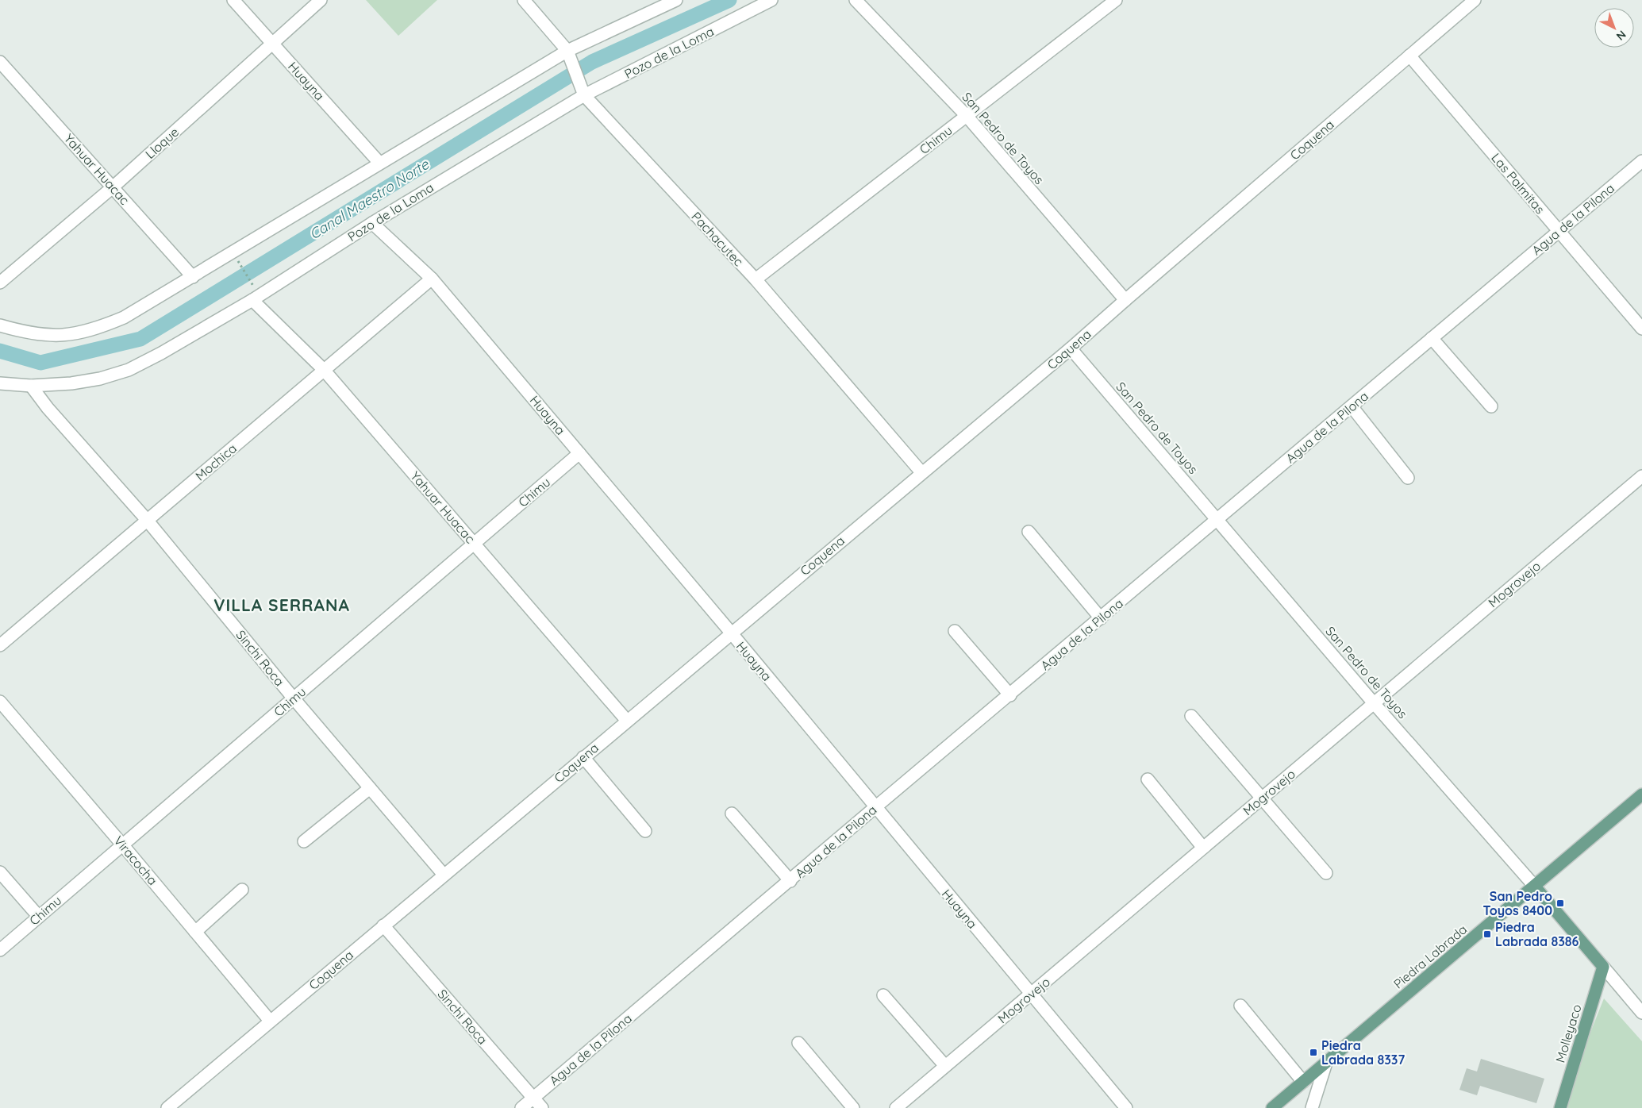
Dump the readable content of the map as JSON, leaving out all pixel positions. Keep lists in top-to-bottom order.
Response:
{
  "streets": {
    "main road": ["San Pedro de Toyos", "Piedra Labrada", "Molleyaco"],
    "street": [
      "Pozo de la Loma",
      "Huayna",
      "Chimu",
      "Coquena",
      "Lloque",
      "Yahuar Huacac",
      "Las Palmitas",
      "Agua de la Pilona",
      "Pachacutec",
      "Mochica",
      "Mogrovejo",
      "Sinchi Roca",
      "Viracocha"
    ]
  },
  "crossings": [
    ["Pozo de la Loma", "Huayna"],
    ["Pozo de la Loma", "Yahuar Huacac"],
    ["Pozo de la Loma", "Pachacutec"],
    ["Pozo de la Loma", "Sinchi Roca"],
    ["Huayna", "Chimu"],
    ["Huayna", "Coquena"],
    ["Huayna", "Lloque"],
    ["Huayna", "Agua de la Pilona"],
    ["Huayna", "Mochica"],
    ["Huayna", "Mogrovejo"],
    ["San Pedro de Toyos", "Chimu"],
    ["San Pedro de Toyos", "Coquena"],
    ["San Pedro de Toyos", "Agua de la Pilona"],
    ["San Pedro de Toyos", "Mogrovejo"],
    ["San Pedro de Toyos", "Piedra Labrada"],
    ["San Pedro de Toyos", "Molleyaco"],
    ["Chimu", "Yahuar Huacac"],
    ["Chimu", "Pachacutec"],
    ["Chimu", "Sinchi Roca"],
    ["Chimu", "Viracocha"],
    ["Coquena", "Yahuar Huacac"],
    ["Coquena", "Las Palmitas"],
    ["Coquena", "Pachacutec"],
    ["Coquena", "Sinchi Roca"],
    ["Coquena", "Viracocha"],
    ["Lloque", "Yahuar Huacac"],
    ["Yahuar Huacac", "Mochica"],
    ["Las Palmitas", "Agua de la Pilona"],
    ["Agua de la Pilona", "Sinchi Roca"],
    ["Mochica", "Sinchi Roca"]
  ],
  "districts": ["VILLA SERRANA"],
  "water": ["Canal Maestro Norte"],
  "places": {
    "transit": ["San Pedro Toyos 8400", "Piedra Labrada 8386", "Piedra Labrada 8337"]
  },
  "north": "bottom right"
}
